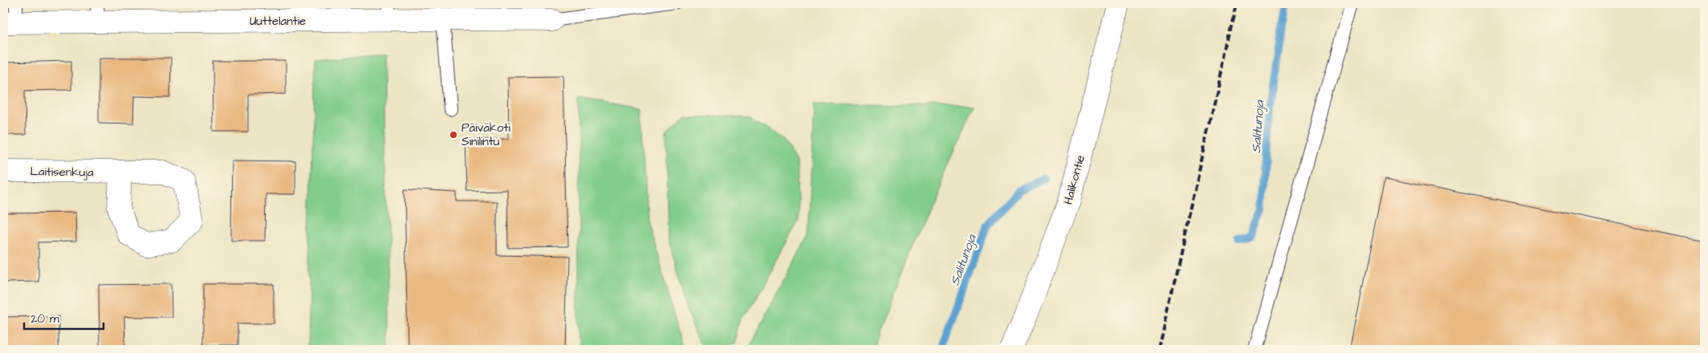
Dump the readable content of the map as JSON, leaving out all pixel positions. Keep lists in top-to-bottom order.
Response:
{
  "streets": {
    "street": ["Uuttelantie", "Laitisenkuja", "Halikontie"]
  },
  "water": ["Salitunoja"],
  "places": ["Päiväkoti Sinilintu"],
  "scale_bar": "20 m"
}
